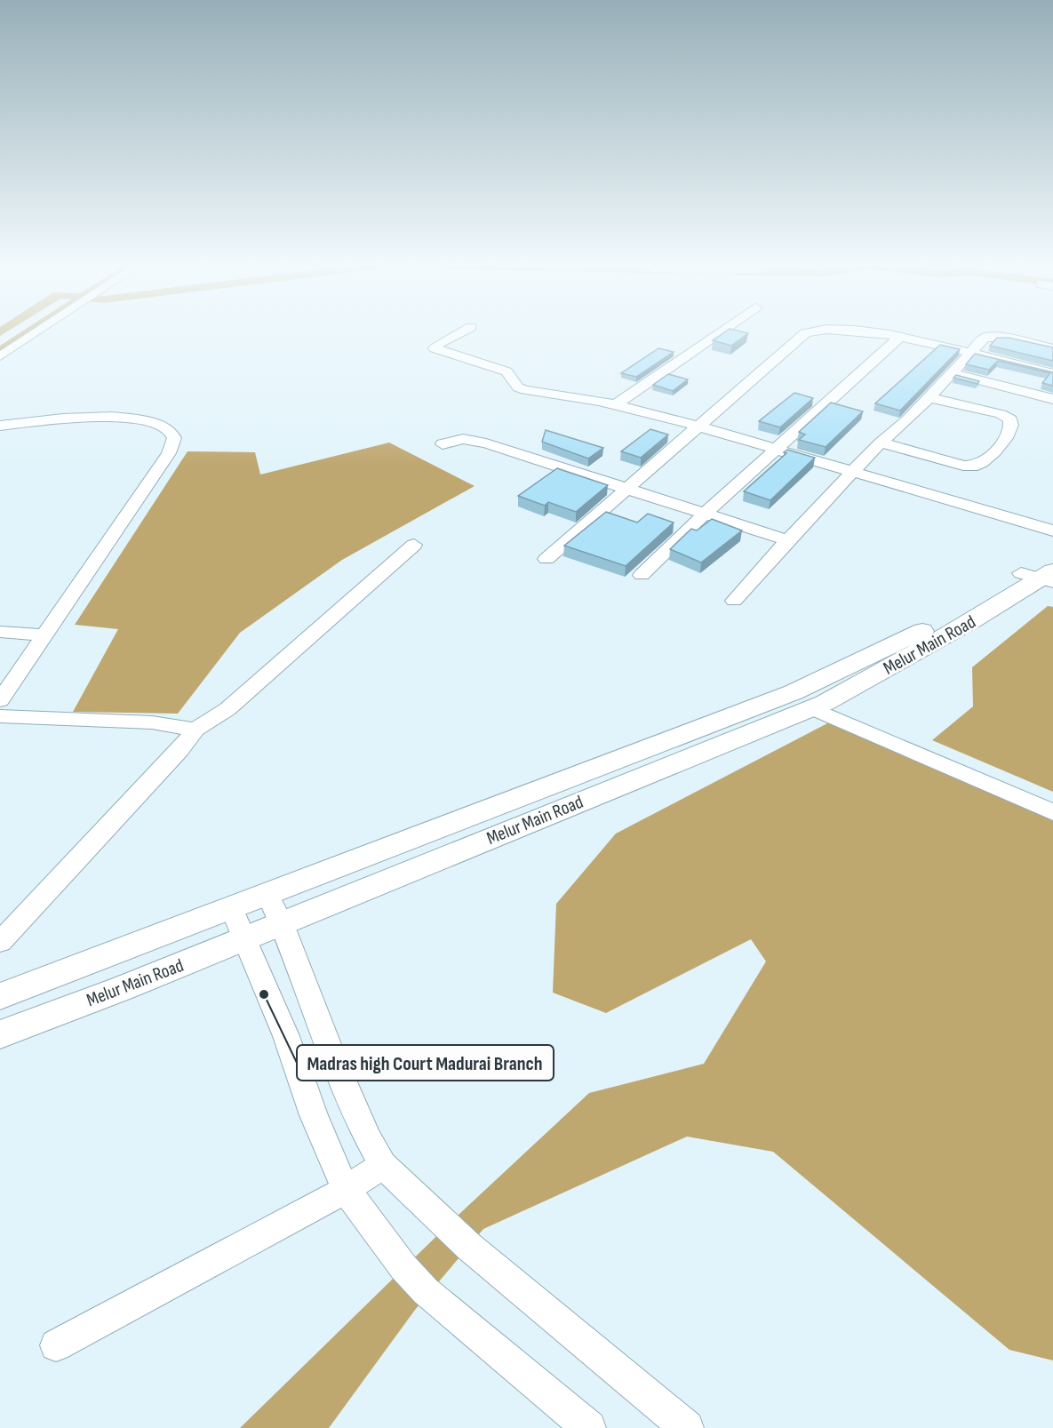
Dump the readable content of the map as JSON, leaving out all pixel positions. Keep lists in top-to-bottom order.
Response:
{
  "streets": {
    "main road": ["Melur Main Road"]
  },
  "places": ["Madras high Court Madurai Branch"]
}
